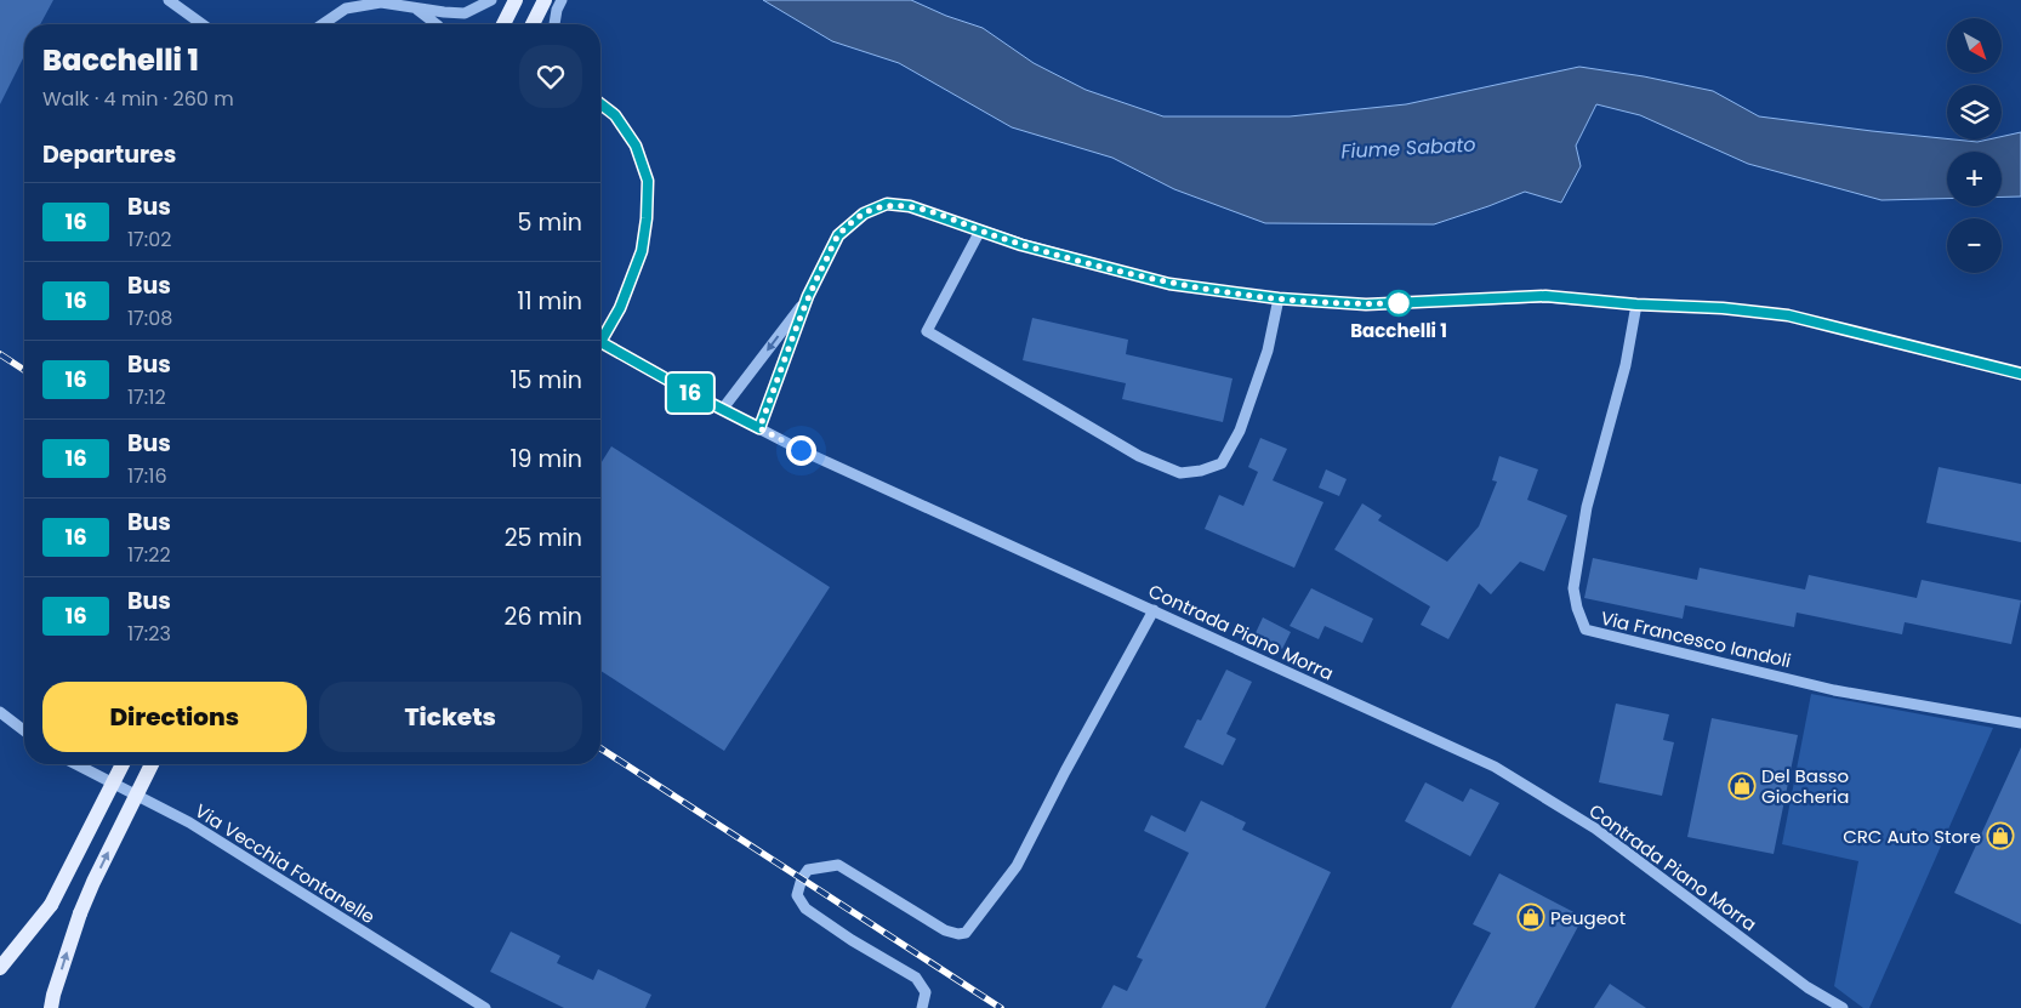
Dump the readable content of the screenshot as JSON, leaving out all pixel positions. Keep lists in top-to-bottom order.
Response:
{
  "streets": {
    "street": ["Contrada Piano Morra", "Via Francesco Iandoli", "Via Vecchia Fontanelle"]
  },
  "water": ["Fiume Sabato"],
  "places": {
    "other": ["Bacchelli 1"],
    "shop": ["Del Basso Giocheria", "CRC Auto Store", "Peugeot"]
  },
  "lines": ["bus line 16"],
  "north": "bottom right",
  "page": {
    "on_map": "16",
    "map_buttons": ["+", "−"],
    "heading": [
      ["Bacchelli 1", "Walk · 4 min · 260 m"],
      "Departures"
    ],
    "list": [
      {
        "mark": "16",
        "name": "Bus",
        "note": "17:02",
        "value": "5 min"
      },
      {
        "mark": "16",
        "name": "Bus",
        "note": "17:08",
        "value": "11 min"
      },
      {
        "mark": "16",
        "name": "Bus",
        "note": "17:12",
        "value": "15 min"
      },
      {
        "mark": "16",
        "name": "Bus",
        "note": "17:16",
        "value": "19 min"
      },
      {
        "mark": "16",
        "name": "Bus",
        "note": "17:22",
        "value": "25 min"
      },
      {
        "mark": "16",
        "name": "Bus",
        "note": "17:23",
        "value": "26 min"
      }
    ],
    "buttons": ["Directions", "Tickets"]
  }
}
